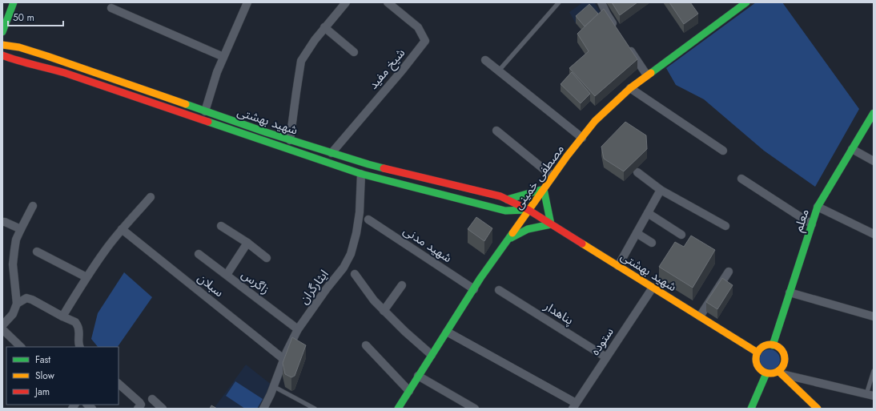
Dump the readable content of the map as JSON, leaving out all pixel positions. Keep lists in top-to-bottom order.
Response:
{
  "streets": {
    "main road": ["شهید بهشتی", "مصطفی خمینی", "معلم"],
    "street": [
      "شیخ مفید",
      "شهید مدنی",
      "زاگرس",
      "سبلان",
      "ایثارگران",
      "پناهدار",
      "ستوده"
    ]
  },
  "crossings": [
    ["شیخ مفید", "شهید بهشتی"],
    ["شهید بهشتی", "مصطفی خمینی"],
    ["شهید بهشتی", "معلم"],
    ["شهید بهشتی", "ایثارگران"],
    ["شهید بهشتی", "ستوده"],
    ["مصطفی خمینی", "شهید مدنی"],
    ["زاگرس", "ایثارگران"],
    ["سبلان", "ایثارگران"],
    ["پناهدار", "ستوده"]
  ],
  "legend": ["Fast", "Slow", "Jam"],
  "scale_bar": "50 m"
}
